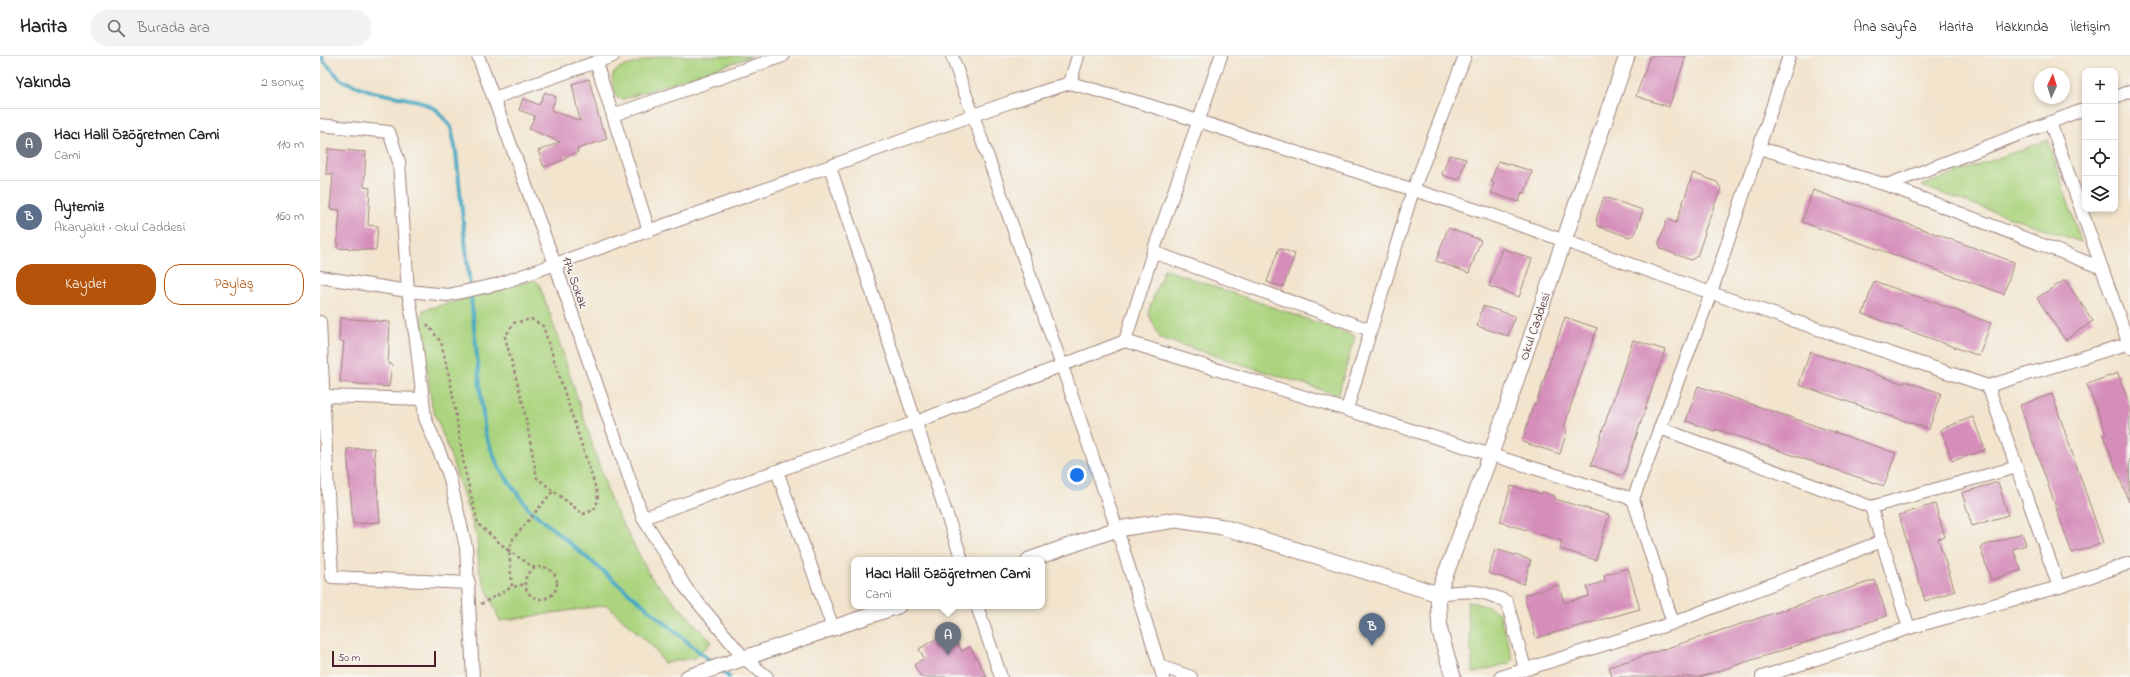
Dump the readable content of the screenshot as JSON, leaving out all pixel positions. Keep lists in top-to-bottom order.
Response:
{
  "streets": {
    "street": ["174. Sokak", "Okul Caddesi"]
  },
  "scale_bar": "50 m",
  "north": "top",
  "page": {
    "header": "Harita",
    "search": "Burada ara",
    "nav": [
      "Ana sayfa",
      "Harita",
      "Hakkında",
      "İletişim"
    ],
    "heading": ["Yakında", "2 sonuç"],
    "map_buttons": ["+", "−"],
    "list": [
      {
        "mark": "A",
        "name": "Hacı Halil Özöğretmen Cami",
        "note": "Cami",
        "value": "110 m"
      },
      {
        "mark": "B",
        "name": "Aytemiz",
        "note": "Akaryakıt · Okul Caddesi",
        "value": "160 m"
      }
    ],
    "buttons": ["Kaydet", "Paylaş"],
    "popup": ["Hacı Halil Özöğretmen Cami", "Cami"],
    "pins": ["B", "A"],
    "scale": "50 m"
  }
}
